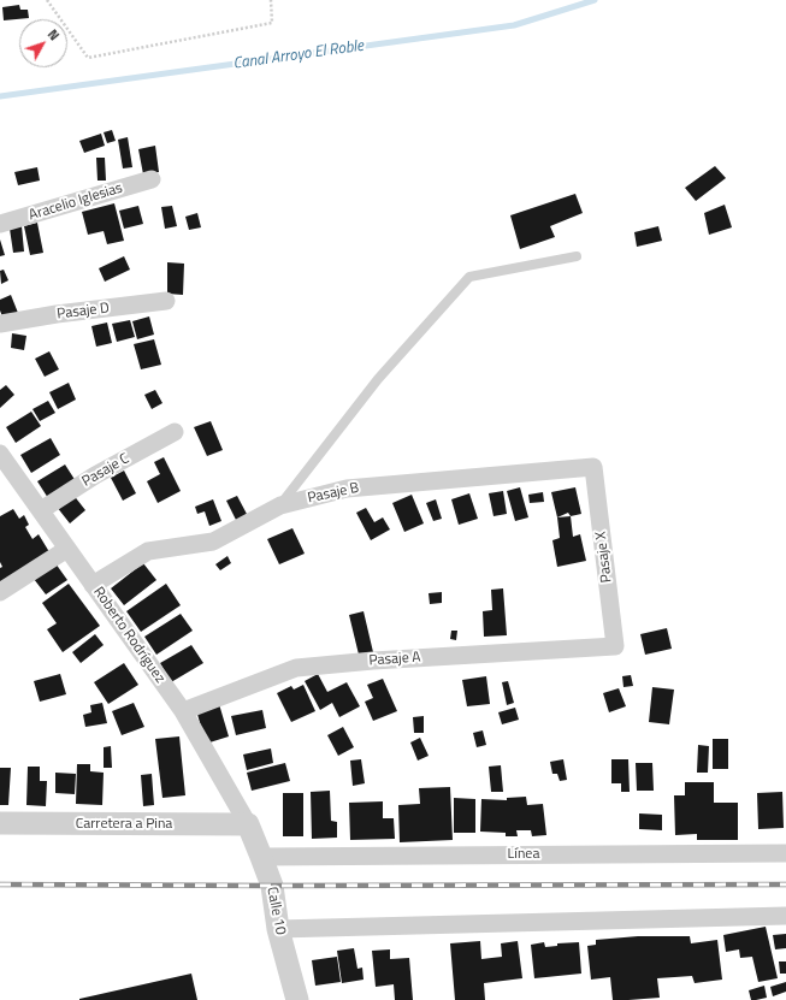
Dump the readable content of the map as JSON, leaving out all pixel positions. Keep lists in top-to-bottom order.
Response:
{
  "streets": {
    "street": [
      "Aracelio Iglesias",
      "Pasaje D",
      "Pasaje C",
      "Pasaje B",
      "Pasaje X",
      "Roberto Rodríguez",
      "Pasaje A",
      "Carretera a Pina",
      "Línea",
      "Calle 10"
    ]
  },
  "crossings": [
    ["Pasaje C", "Roberto Rodríguez"],
    ["Pasaje B", "Pasaje X"],
    ["Pasaje B", "Roberto Rodríguez"],
    ["Pasaje X", "Pasaje A"],
    ["Roberto Rodríguez", "Pasaje A"],
    ["Roberto Rodríguez", "Carretera a Pina"],
    ["Roberto Rodríguez", "Calle 10"],
    ["Carretera a Pina", "Calle 10"],
    ["Línea", "Calle 10"]
  ],
  "water": ["Canal Arroyo El Roble"],
  "north": "top right"
}
